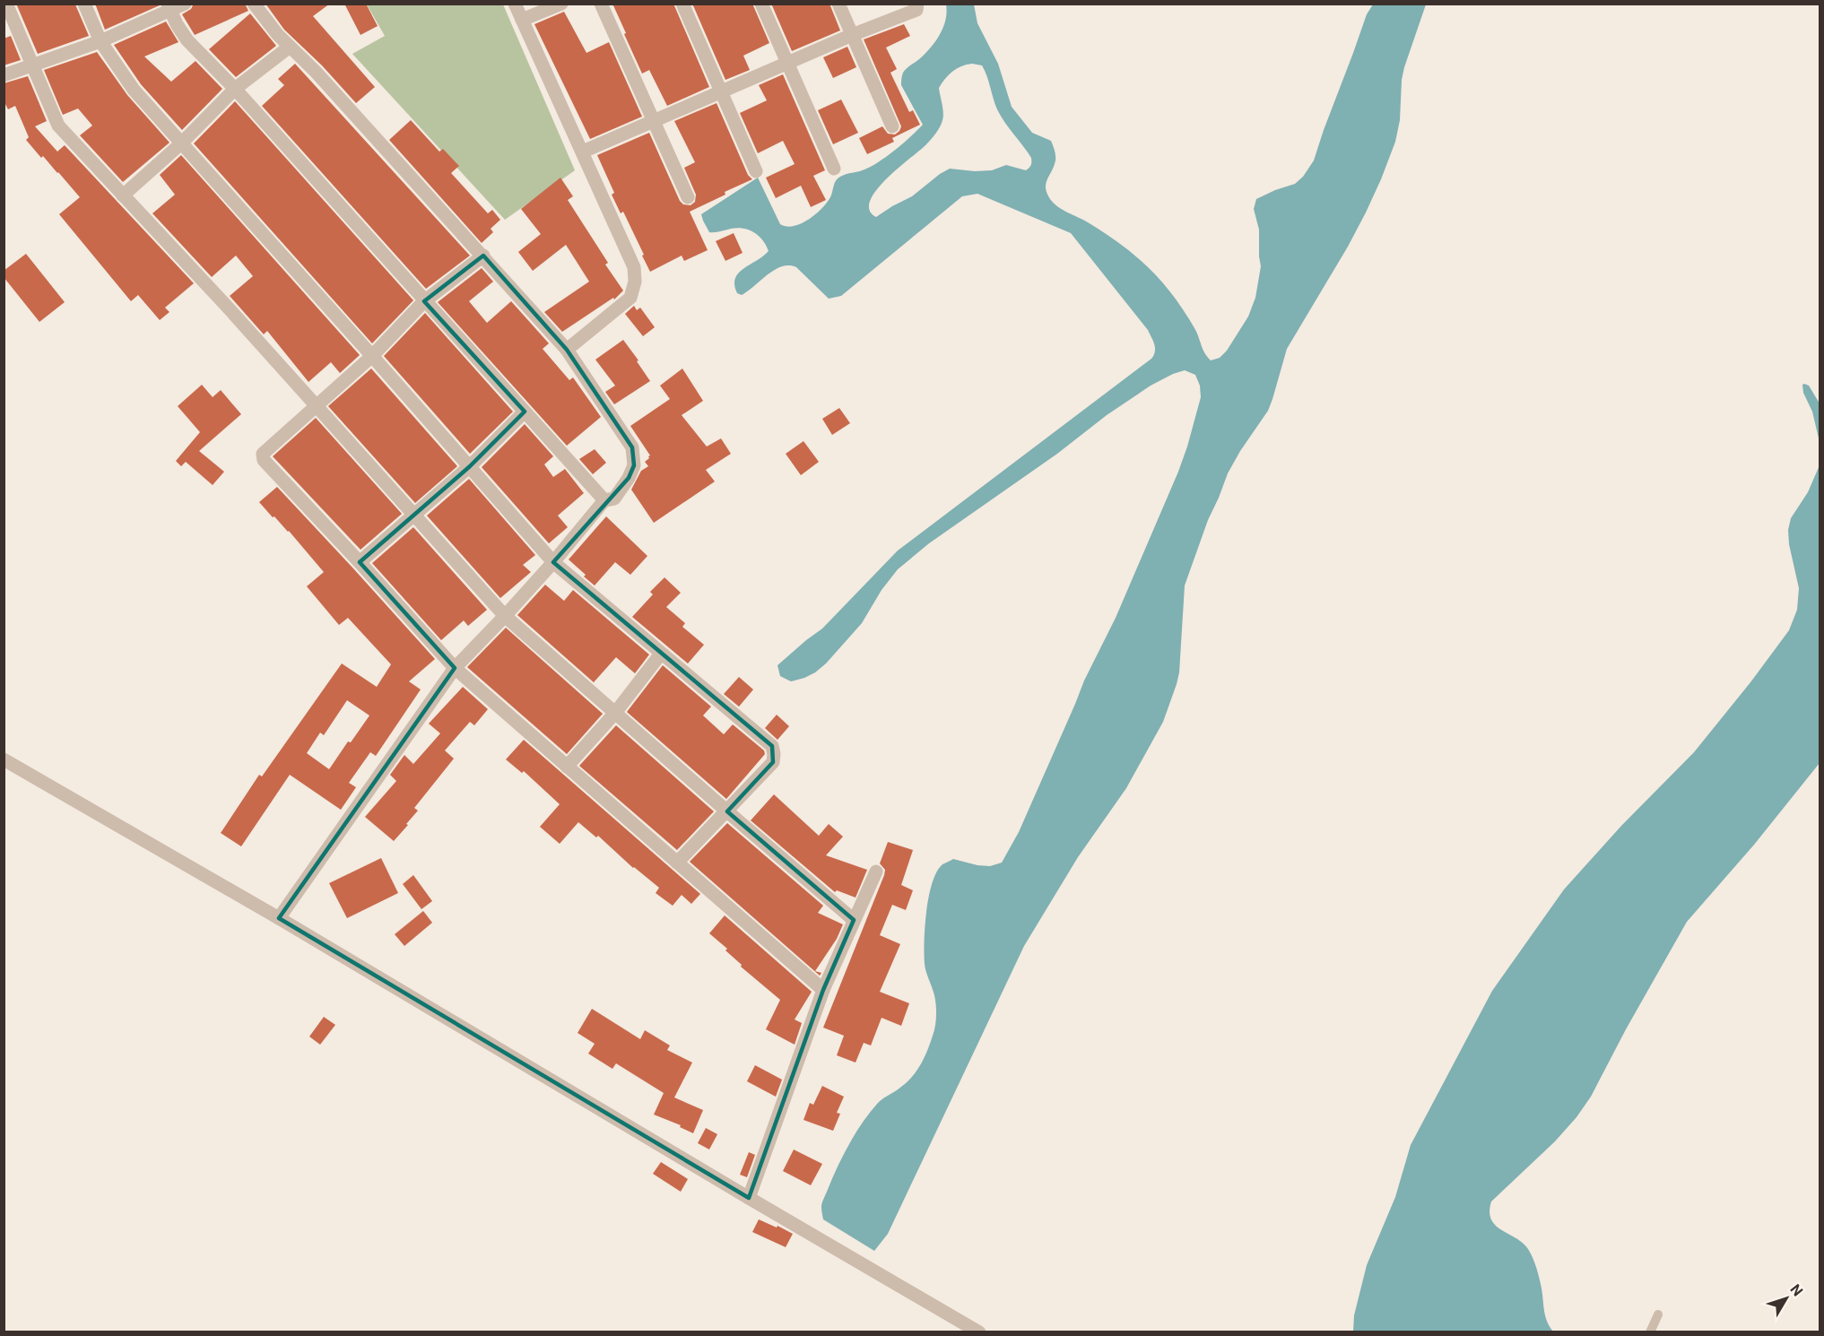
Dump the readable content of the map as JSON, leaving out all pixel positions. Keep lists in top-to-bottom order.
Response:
{
  "north": "top right"
}
